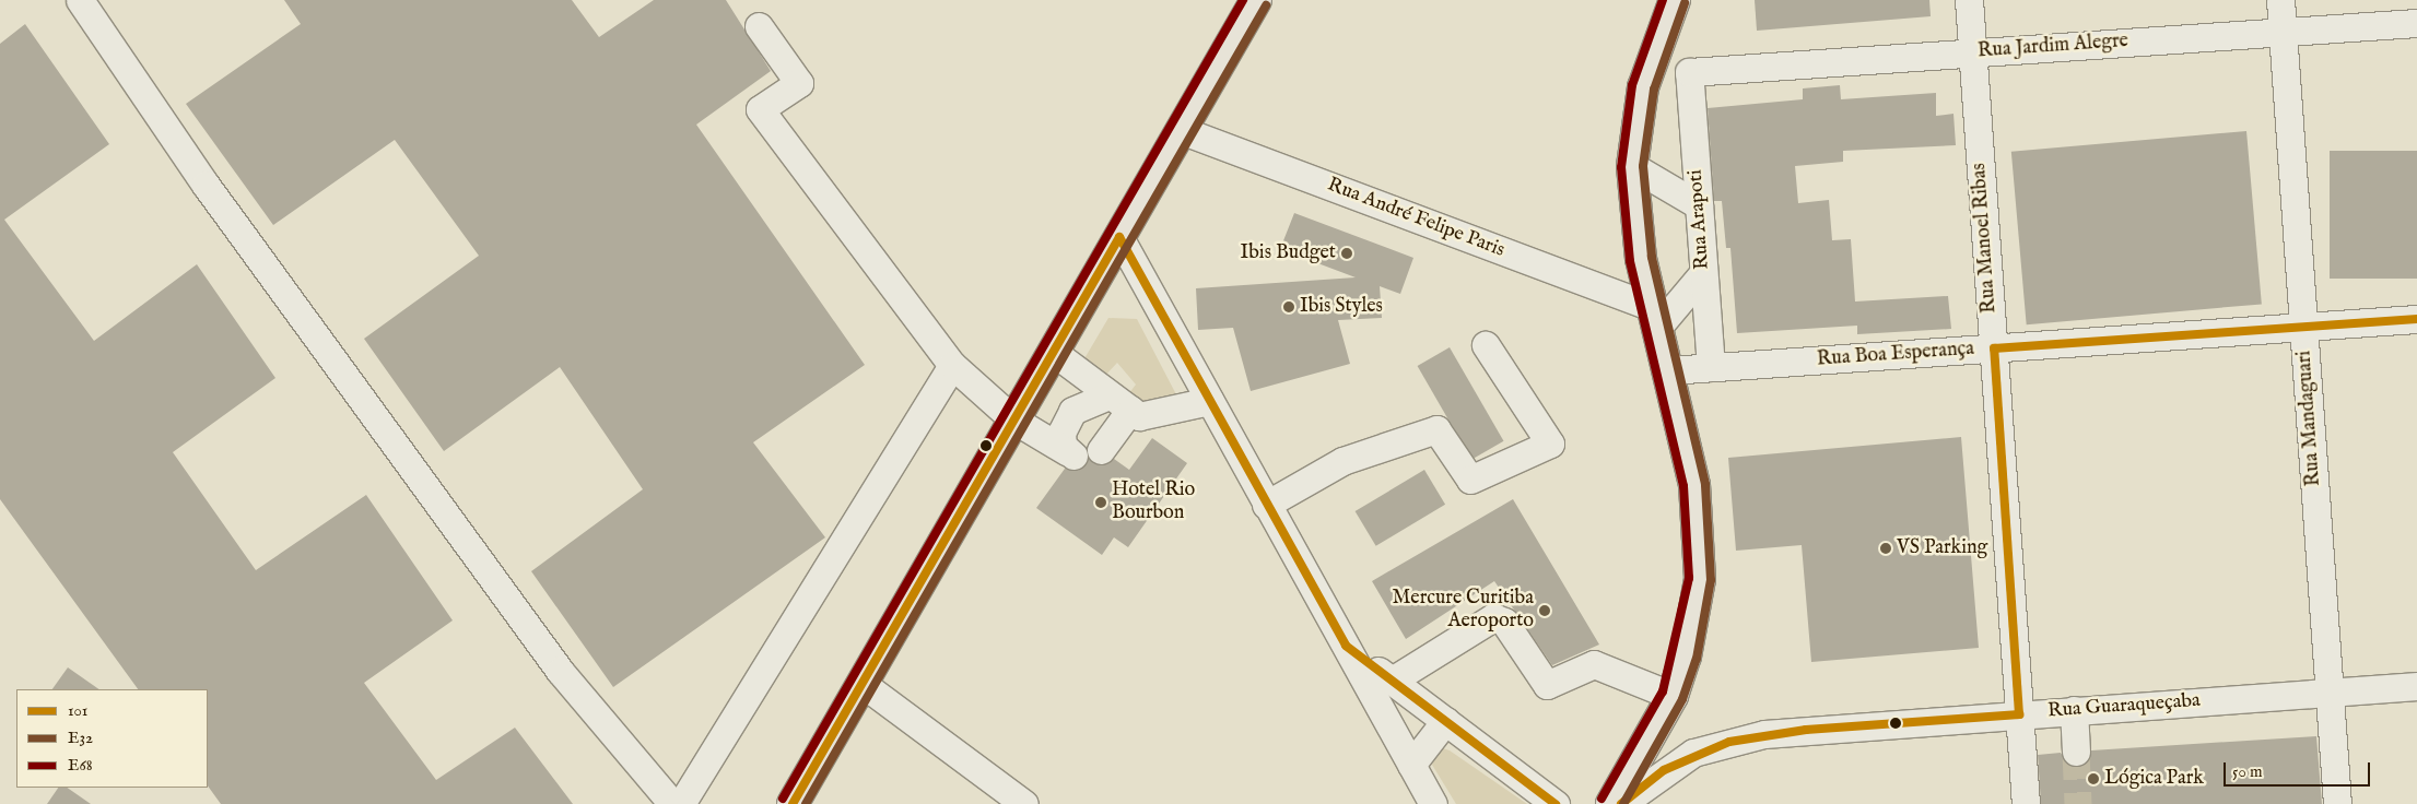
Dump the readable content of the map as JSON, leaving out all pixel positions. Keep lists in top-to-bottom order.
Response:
{
  "streets": {
    "street": [
      "Rua Jardim Alegre",
      "Rua André Felipe Paris",
      "Rua Arapoti",
      "Rua Manoel Ribas",
      "Rua Boa Esperança",
      "Rua Mandaguari",
      "Rua Guaraqueçaba"
    ]
  },
  "crossings": [
    ["Rua Jardim Alegre", "Rua Arapoti"],
    ["Rua Jardim Alegre", "Rua Manoel Ribas"],
    ["Rua Jardim Alegre", "Rua Mandaguari"],
    ["Rua Arapoti", "Rua Boa Esperança"],
    ["Rua Manoel Ribas", "Rua Boa Esperança"],
    ["Rua Manoel Ribas", "Rua Guaraqueçaba"],
    ["Rua Boa Esperança", "Rua Mandaguari"],
    ["Rua Mandaguari", "Rua Guaraqueçaba"]
  ],
  "places": [
    "Ibis Budget",
    "Ibis Styles",
    "Hotel Rio Bourbon",
    "VS Parking",
    "Mercure Curitiba Aeroporto",
    "Lógica Park"
  ],
  "lines": ["transit line E68", "transit line E32", "transit line 101"],
  "legend": ["101", "E32", "E68"],
  "scale_bar": "50 m"
}
